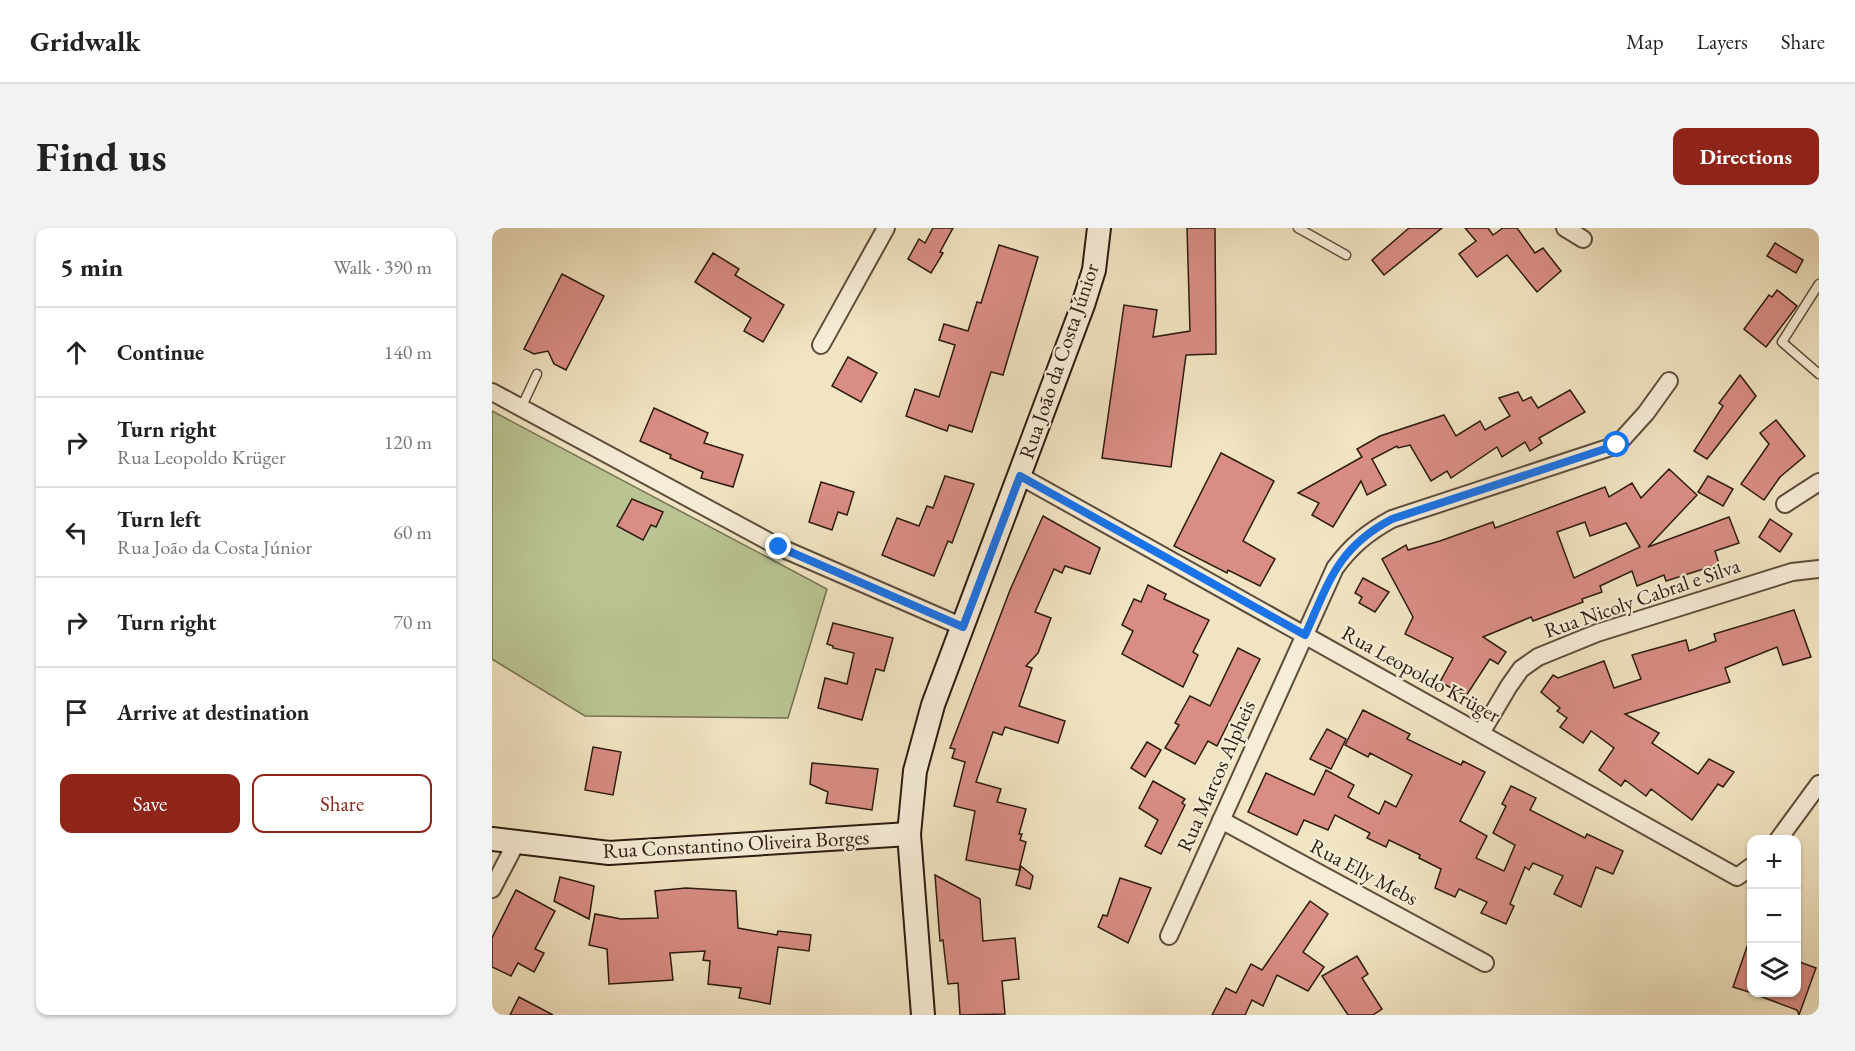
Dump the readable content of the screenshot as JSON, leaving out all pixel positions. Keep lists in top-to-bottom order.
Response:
{
  "streets": {
    "main road": ["Rua João da Costa Júnior", "Rua Constantino Oliveira Borges"],
    "street": [
      "Rua Nicoly Cabral e Silva",
      "Rua Leopoldo Krüger",
      "Rua Marcos Alpheis",
      "Rua Elly Mebs"
    ]
  },
  "crossings": [
    ["Rua João da Costa Júnior", "Rua Leopoldo Krüger"],
    ["Rua João da Costa Júnior", "Rua Constantino Oliveira Borges"],
    ["Rua Nicoly Cabral e Silva", "Rua Leopoldo Krüger"],
    ["Rua Leopoldo Krüger", "Rua Marcos Alpheis"],
    ["Rua Marcos Alpheis", "Rua Elly Mebs"]
  ],
  "page": {
    "header": "Gridwalk",
    "nav": ["Map", "Layers", "Share"],
    "buttons": [
      "Directions",
      ["Save", "Share"]
    ],
    "title": "Find us",
    "heading": ["5 min", "Walk · 390 m"],
    "list": [
      ["Continue", "140 m"],
      ["Turn right", "Rua Leopoldo Krüger", "120 m"],
      ["Turn left", "Rua João da Costa Júnior", "60 m"],
      ["Turn right", "70 m"],
      "Arrive at destination"
    ],
    "map_buttons": ["+", "−"]
  }
}
